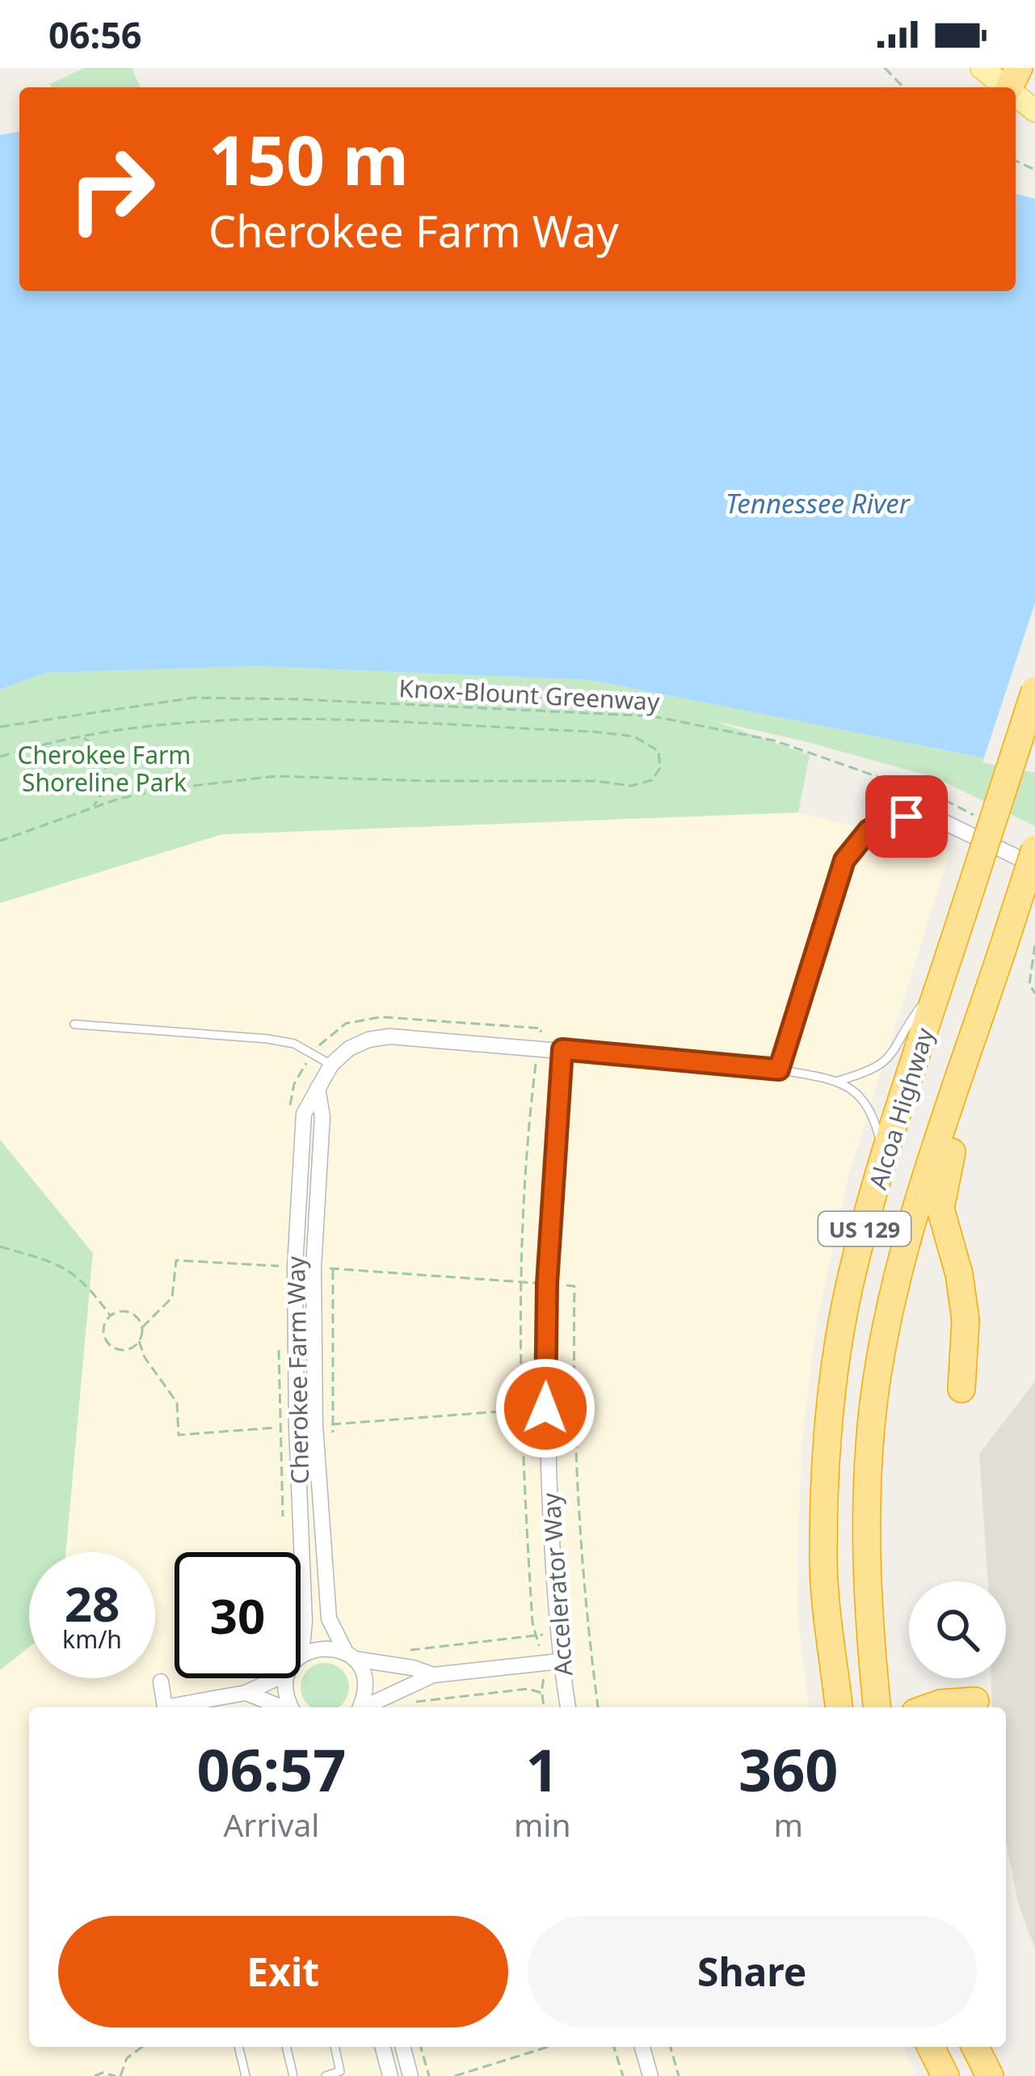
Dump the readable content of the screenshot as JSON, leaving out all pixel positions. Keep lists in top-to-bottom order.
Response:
{
  "streets": {
    "highway": ["Alcoa Highway", "US 129"],
    "street": ["Cherokee Farm Way", "Accelerator Way"],
    "path": ["Knox-Blount Greenway"]
  },
  "crossings": [
    ["Cherokee Farm Way", "Accelerator Way"]
  ],
  "water": ["Tennessee River"],
  "parks": ["Cherokee Farm Shoreline Park"],
  "page": {
    "status": "06:56",
    "turn": ["150 m", "Cherokee Farm Way"],
    "speed": "28 km/h",
    "limit": "30",
    "eta": [
      "06:57",
      "Arrival",
      "1",
      "min",
      "360",
      "m"
    ],
    "buttons": ["Exit", "Share"]
  }
}
